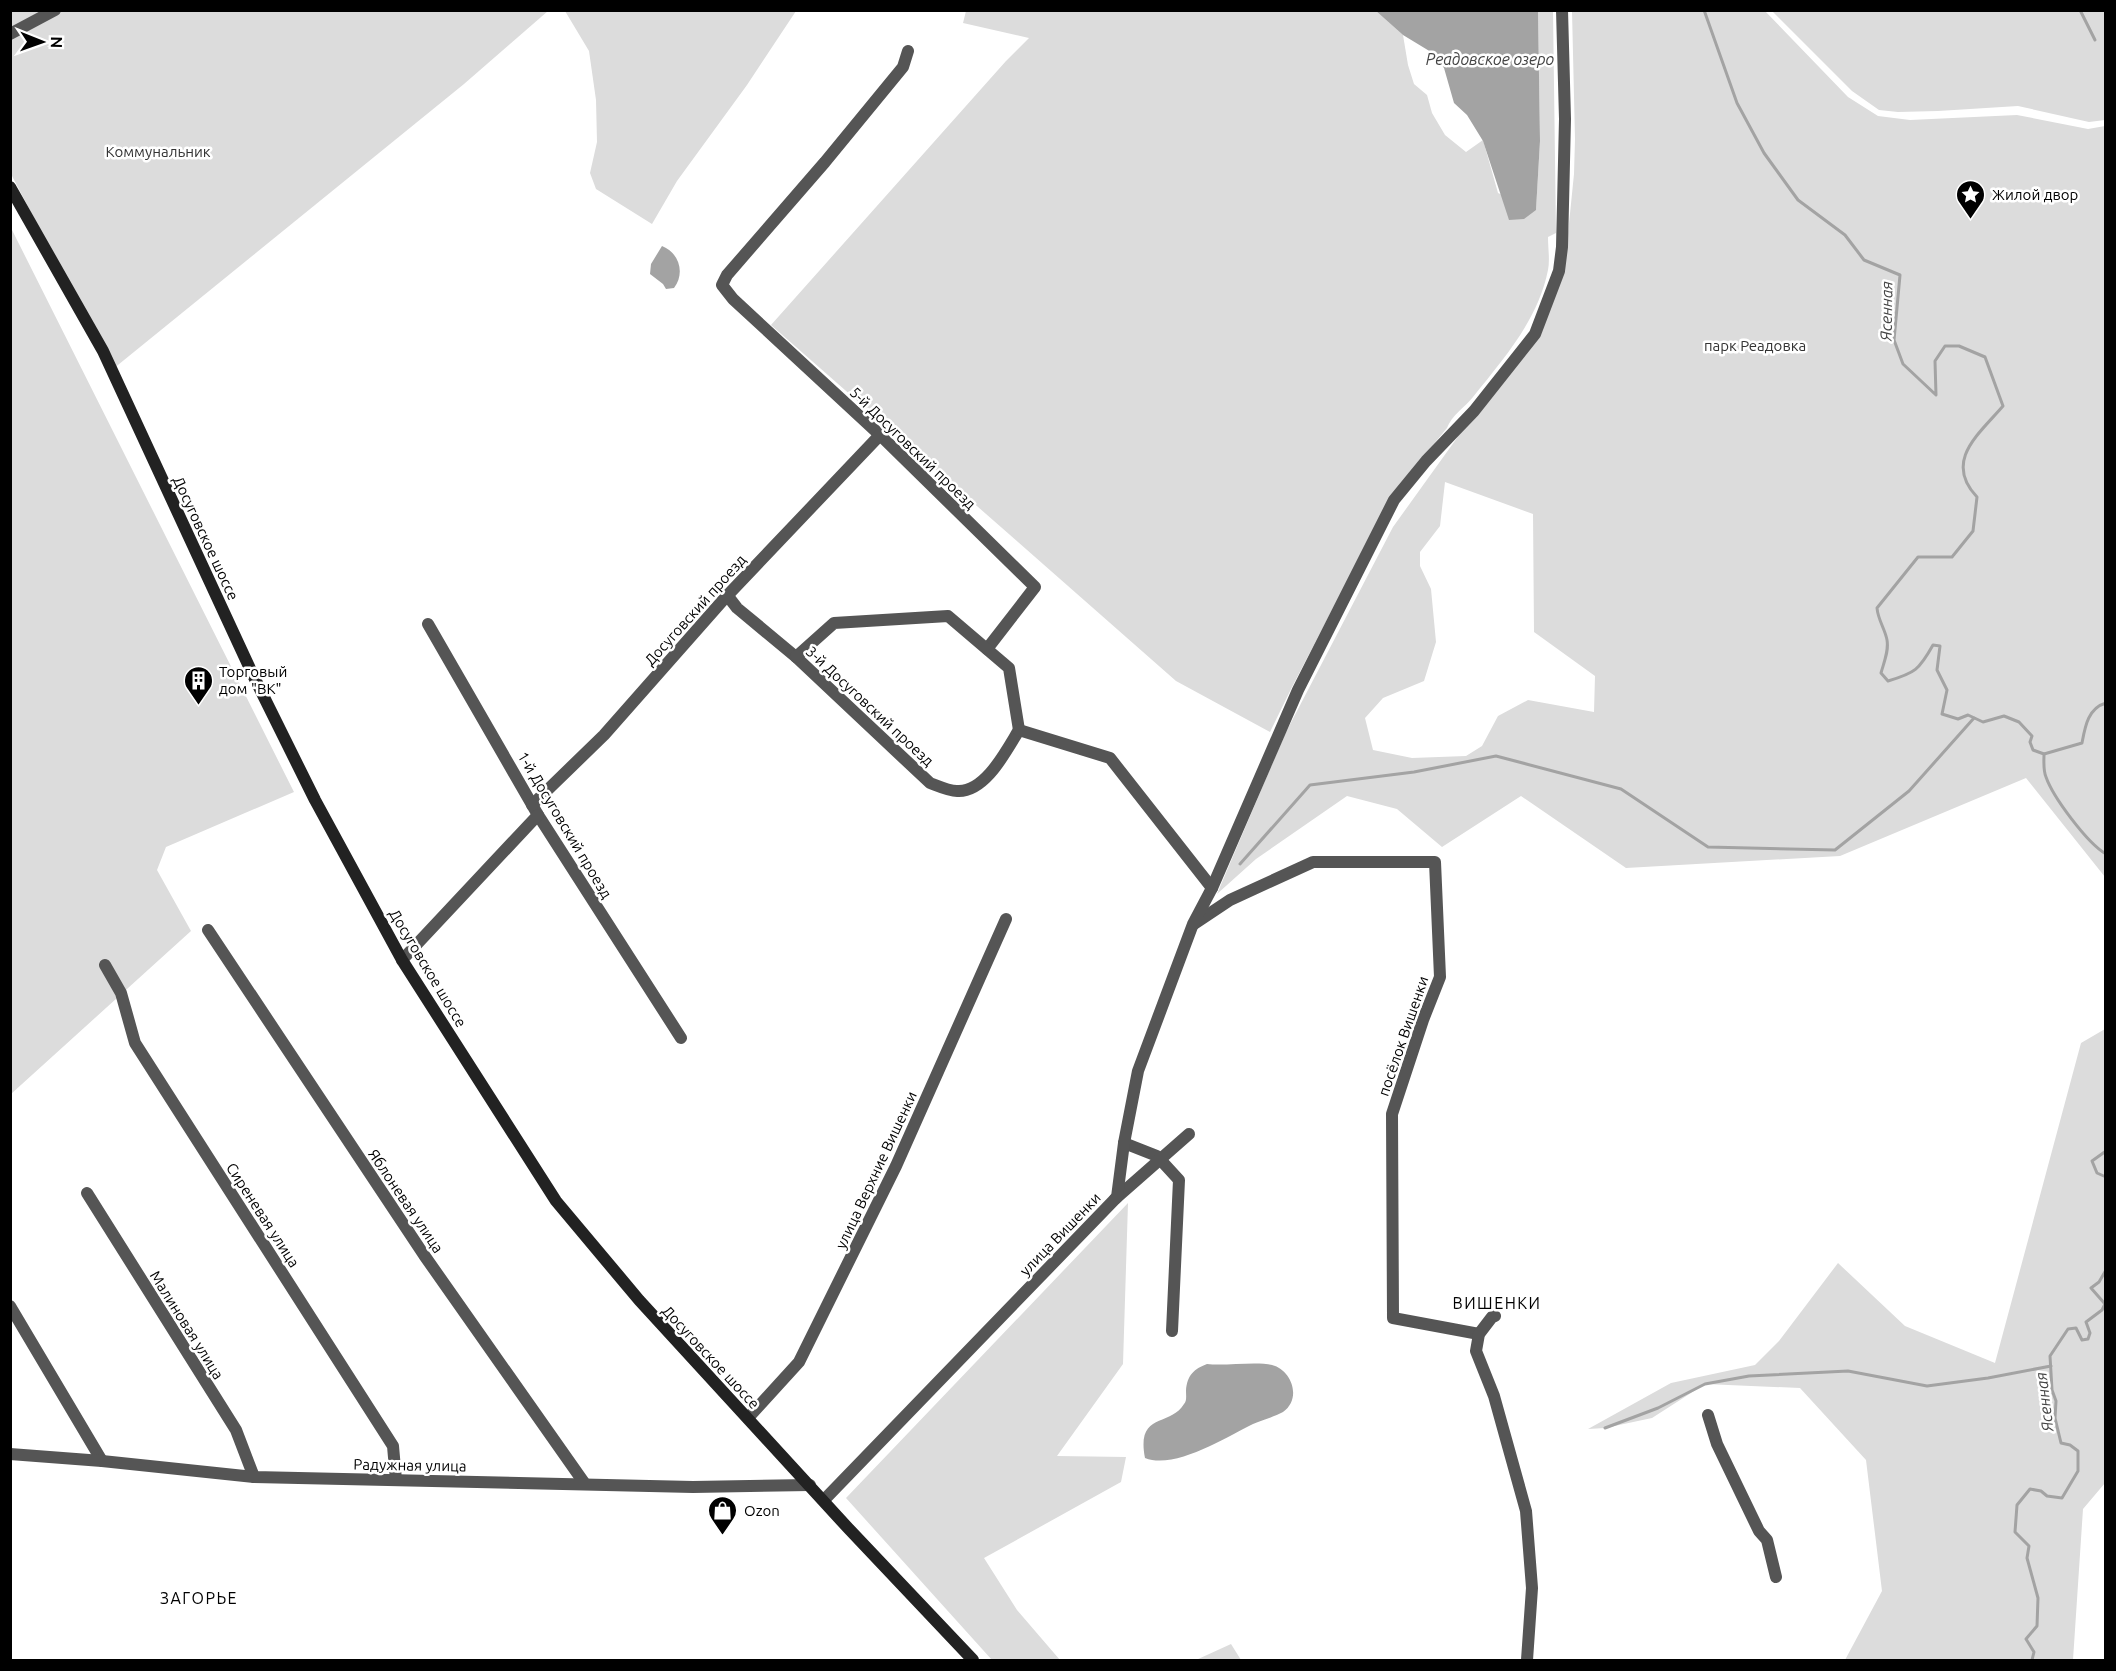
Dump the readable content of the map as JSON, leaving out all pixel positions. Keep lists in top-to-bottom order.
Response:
{
  "streets": {
    "main road": ["Досуговское шоссе"],
    "street": [
      "5-й Досуговский проезд",
      "Досуговский проезд",
      "3-й Досуговский проезд",
      "1-й Досуговский проезд",
      "посёлок Вишенки",
      "улица Верхние Вишенки",
      "Яблоневая улица",
      "Сиреневая улица",
      "улица Вишенки",
      "Малиновая улица",
      "Радужная улица"
    ]
  },
  "crossings": [
    ["5-й Досуговский проезд", "Досуговский проезд"],
    ["Досуговское шоссе", "Досуговский проезд"],
    ["Досуговское шоссе", "улица Верхние Вишенки"],
    ["Досуговское шоссе", "улица Вишенки"],
    ["Досуговское шоссе", "Радужная улица"],
    ["Досуговский проезд", "3-й Досуговский проезд"],
    ["Досуговский проезд", "1-й Досуговский проезд"],
    ["посёлок Вишенки", "улица Вишенки"],
    ["Яблоневая улица", "Радужная улица"],
    ["Сиреневая улица", "Радужная улица"],
    ["Малиновая улица", "Радужная улица"]
  ],
  "districts": ["ВИШЕНКИ", "ЗАГОРЬЕ"],
  "water": ["Реадовское озеро", "Ясенная"],
  "parks": ["Коммунальник", "парк Реадовка"],
  "places": {
    "place": ["Жилой двор"],
    "building": ["Торговый дом \"ВК\""],
    "shop": ["Ozon"]
  },
  "north": "right"
}
